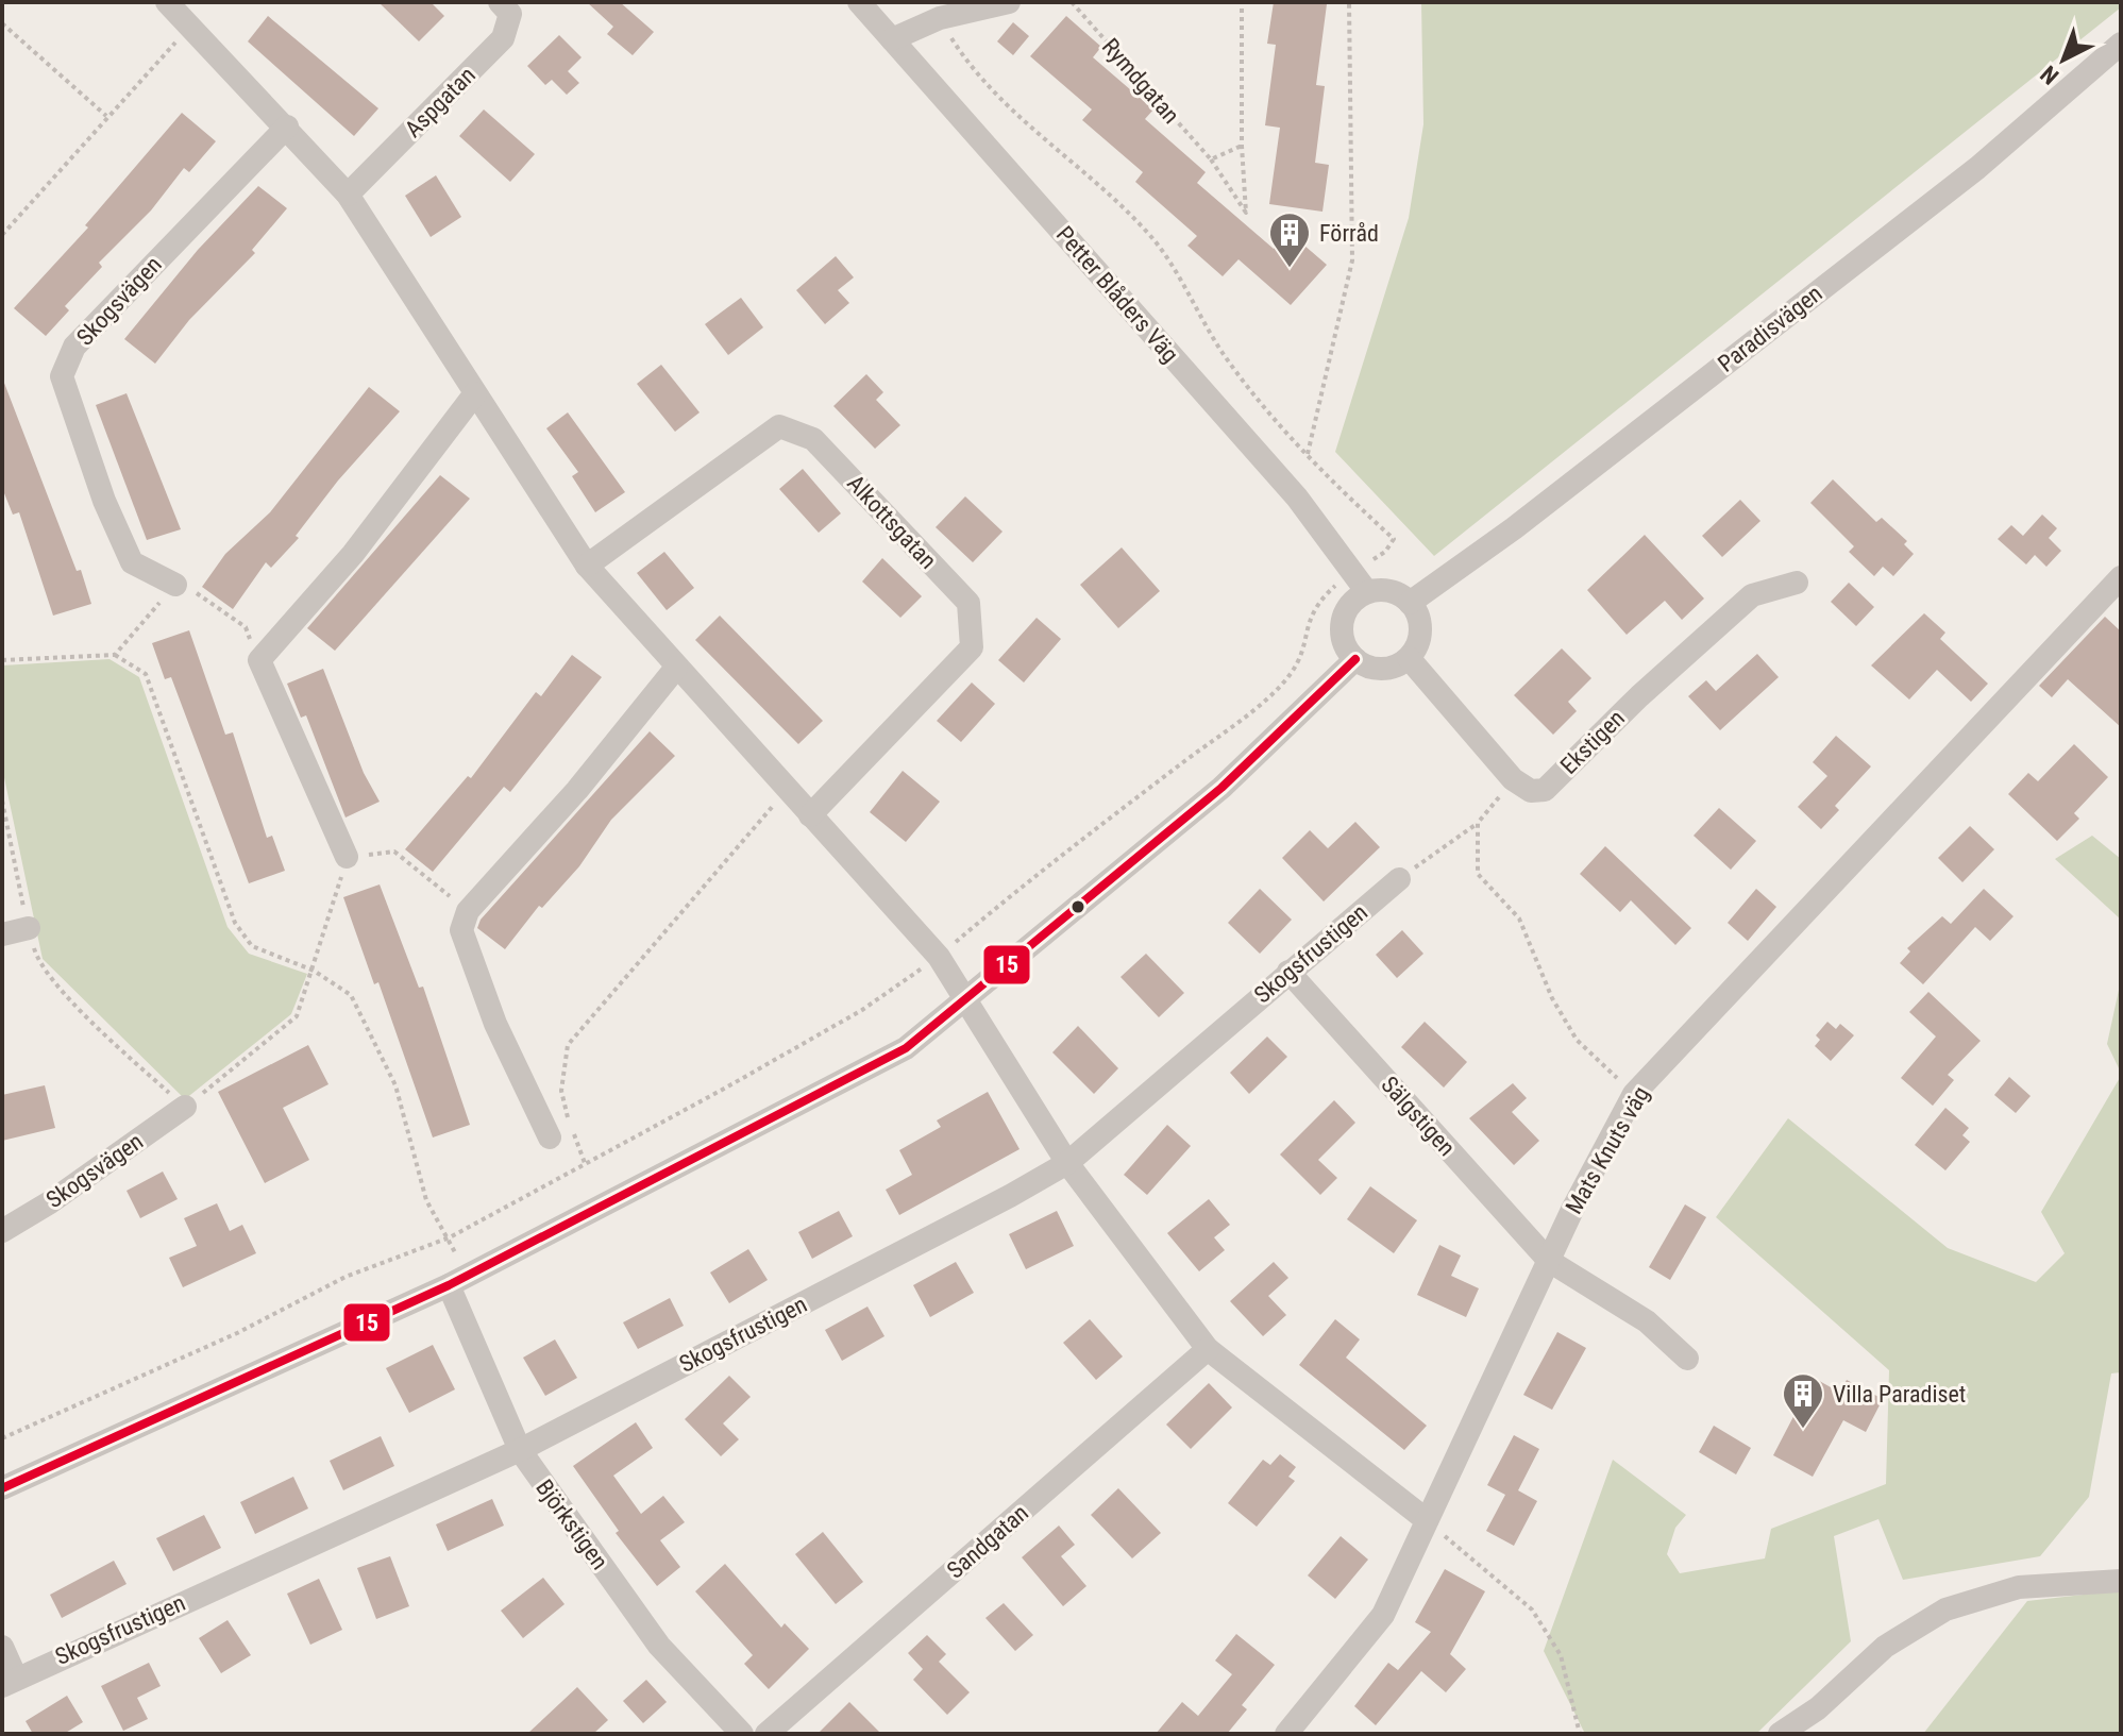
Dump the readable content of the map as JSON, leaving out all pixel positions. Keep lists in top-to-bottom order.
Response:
{
  "streets": {
    "street": [
      "Aspgatan",
      "Petter Blåders Väg",
      "Skogsvägen",
      "Paradisvägen",
      "Alkottsgatan",
      "Ekstigen",
      "Skogsfrustigen",
      "Sälgstigen",
      "Mats Knuts väg",
      "Björkstigen",
      "Sandgatan"
    ],
    "path": ["Rymdgatan"]
  },
  "crossings": [
    ["Petter Blåders Väg", "Paradisvägen"],
    ["Skogsfrustigen", "Sälgstigen"],
    ["Skogsfrustigen", "Björkstigen"],
    ["Sälgstigen", "Mats Knuts väg"]
  ],
  "places": {
    "building": ["Förråd", "Villa Paradiset"]
  },
  "lines": ["transit line 15"],
  "north": "bottom left"
}
